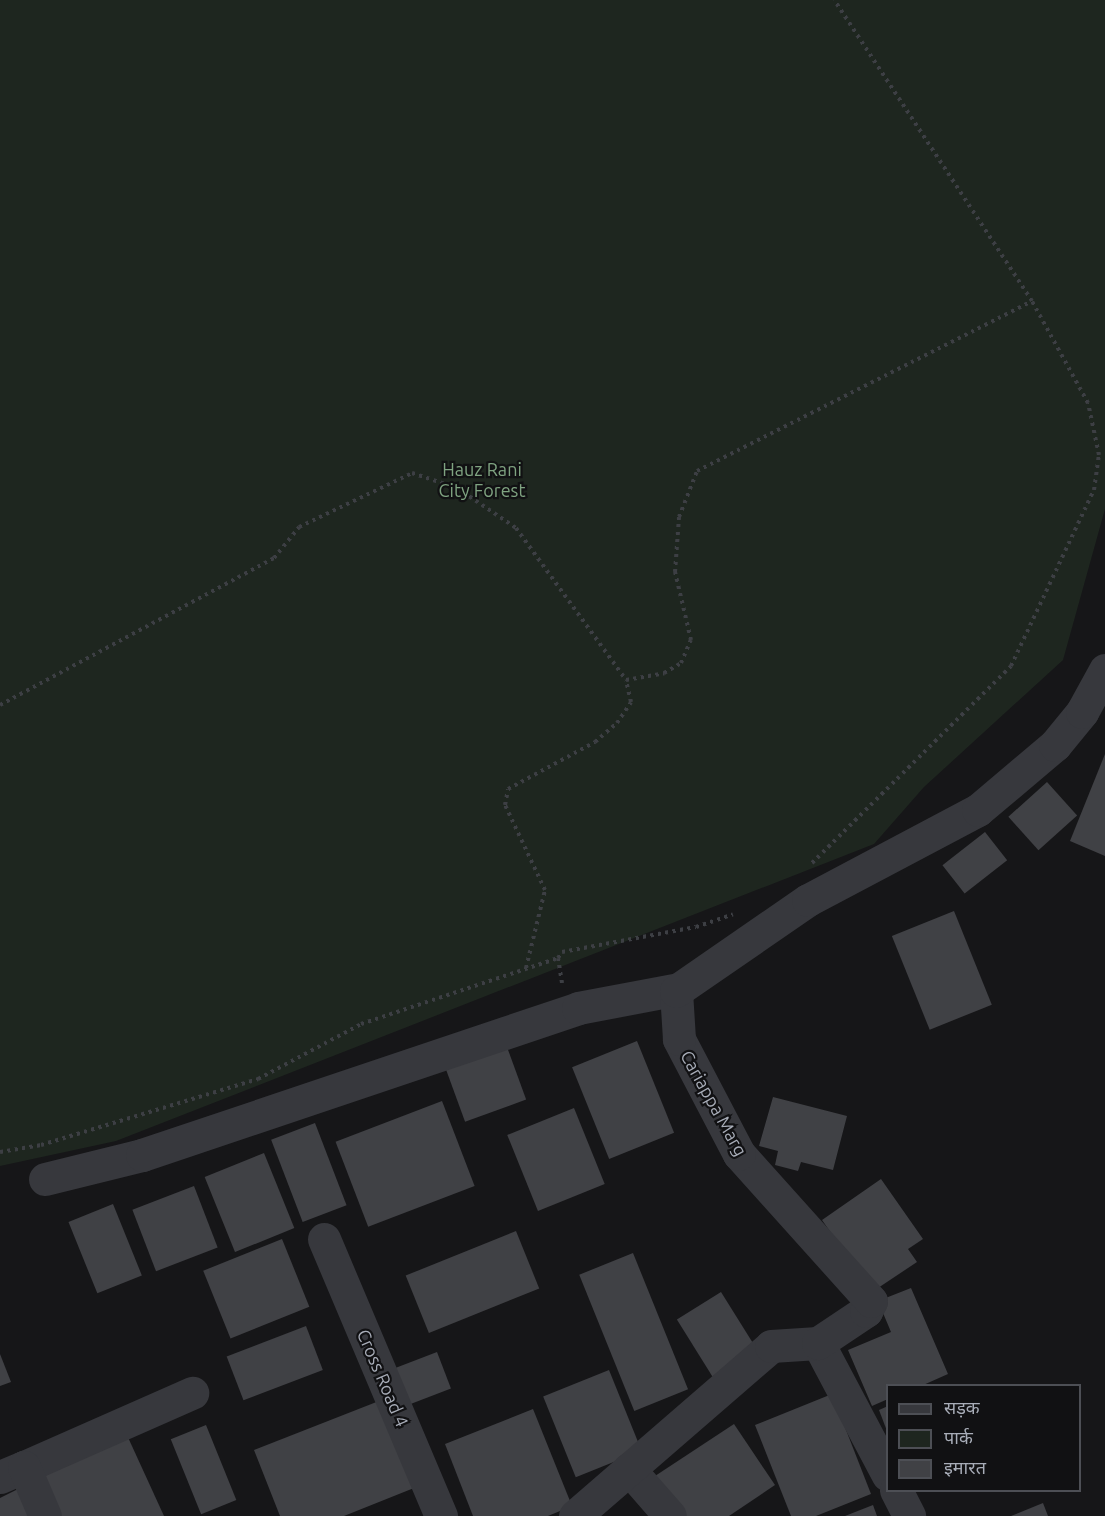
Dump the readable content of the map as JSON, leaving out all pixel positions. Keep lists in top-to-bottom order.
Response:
{
  "streets": {
    "street": ["Cariappa Marg", "Cross Road 4"]
  },
  "parks": ["Hauz Rani City Forest"],
  "legend": ["सड़क", "पार्क", "इमारत"]
}
